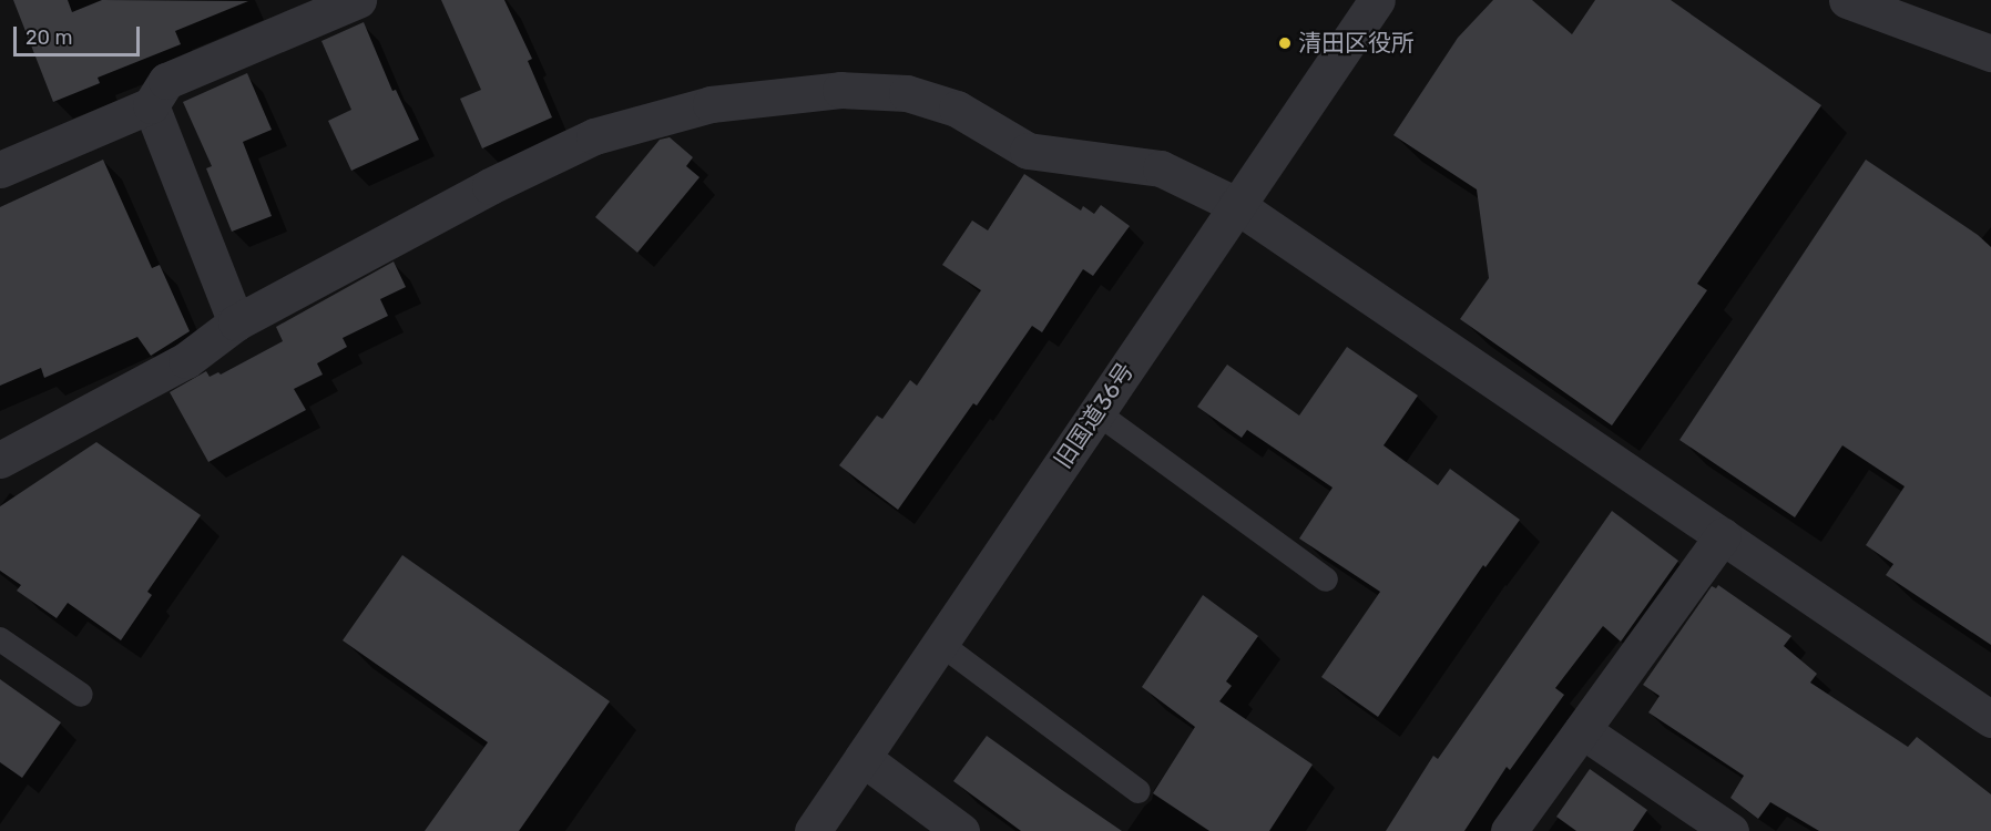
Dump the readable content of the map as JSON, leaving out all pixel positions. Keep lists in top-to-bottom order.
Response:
{
  "streets": {
    "street": ["旧国道36号"]
  },
  "places": ["清田区役所"],
  "scale_bar": "20 m"
}
